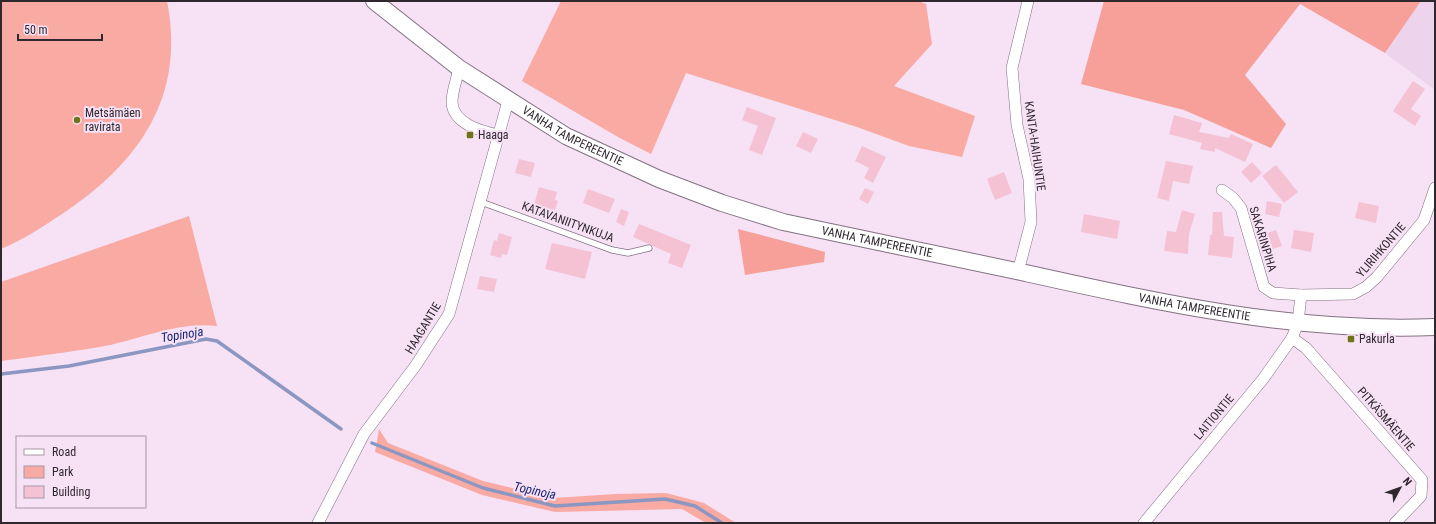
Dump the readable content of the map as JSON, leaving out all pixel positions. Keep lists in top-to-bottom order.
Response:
{
  "streets": {
    "main road": ["VANHA TAMPEREENTIE"],
    "street": [
      "KANTA-HAIHUNTIE",
      "SAKARINPIHA",
      "YLIRIHKONTIE",
      "HAAGANTIE",
      "LAITIONTIE",
      "PITKÄSMÄENTIE"
    ],
    "lane": ["KATAVANIITYNKUJA"]
  },
  "crossings": [
    ["VANHA TAMPEREENTIE", "KANTA-HAIHUNTIE"],
    ["VANHA TAMPEREENTIE", "HAAGANTIE"],
    ["VANHA TAMPEREENTIE", "LAITIONTIE"],
    ["VANHA TAMPEREENTIE", "PITKÄSMÄENTIE"],
    ["KATAVANIITYNKUJA", "HAAGANTIE"],
    ["SAKARINPIHA", "YLIRIHKONTIE"],
    ["LAITIONTIE", "PITKÄSMÄENTIE"]
  ],
  "water": ["Topinoja"],
  "places": {
    "other": ["Metsämäen ravirata"],
    "transit": ["Haaga", "Pakurla"]
  },
  "legend": ["Road", "Park", "Building"],
  "scale_bar": "50 m",
  "north": "top right"
}
